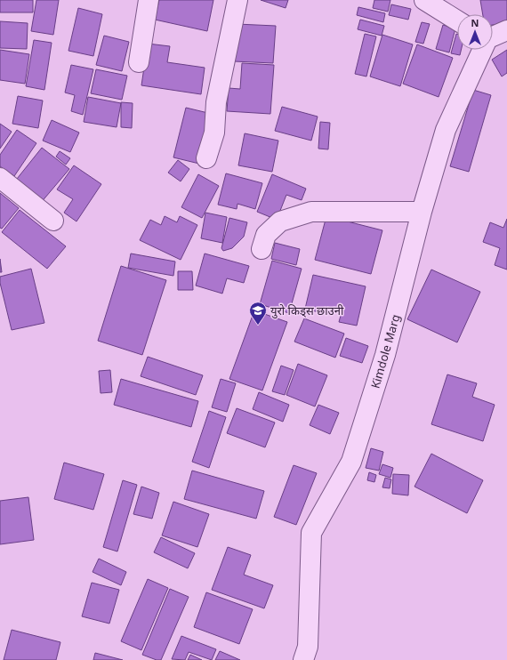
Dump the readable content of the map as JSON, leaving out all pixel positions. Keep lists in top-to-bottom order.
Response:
{
  "streets": {
    "street": ["Kimdole Marg"]
  },
  "places": {
    "school or university": ["युरो किड्स छाउनी"]
  },
  "north": "top"
}
